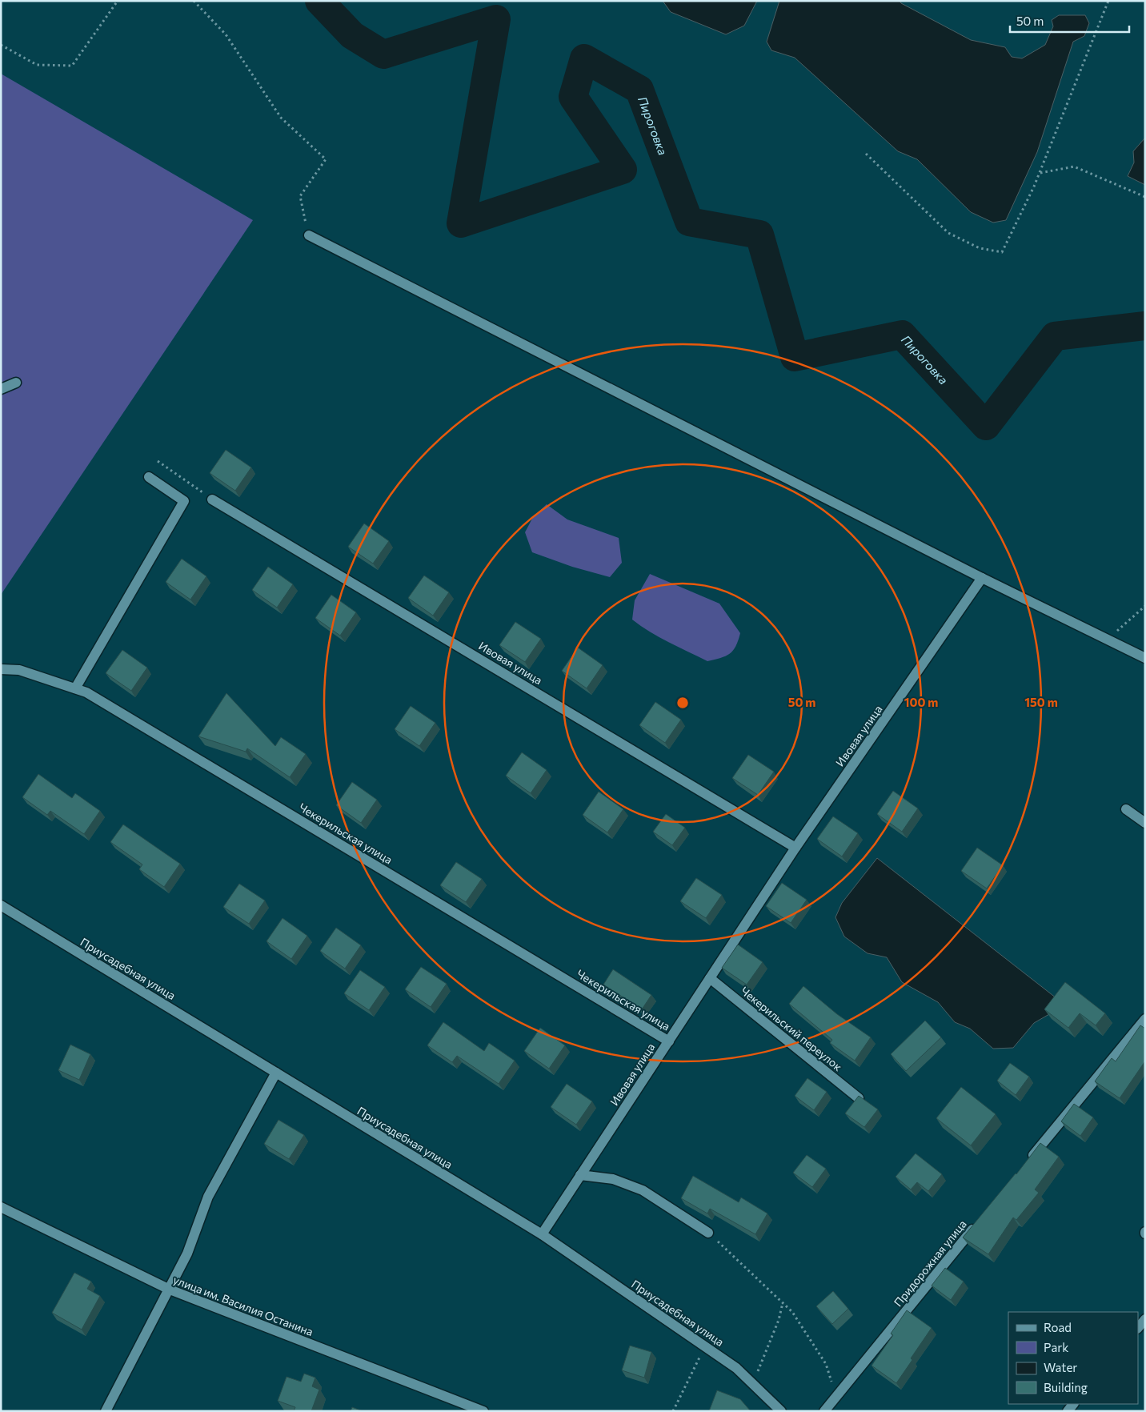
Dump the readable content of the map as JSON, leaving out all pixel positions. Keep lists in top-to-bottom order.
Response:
{
  "streets": {
    "street": [
      "Ивовая улица",
      "Чекерильская улица",
      "Приусадебная улица",
      "Чекерильский переулок",
      "Придорожная улица",
      "улица им. Василия Останина"
    ]
  },
  "crossings": [
    ["Ивовая улица", "Чекерильская улица"],
    ["Ивовая улица", "Приусадебная улица"],
    ["Ивовая улица", "Чекерильский переулок"]
  ],
  "water": ["Пироговка"],
  "legend": [
    "Road",
    "Park",
    "Water",
    "Building"
  ],
  "scale_bar": "50 m",
  "rings": ["50 m", "100 m", "150 m"]
}
